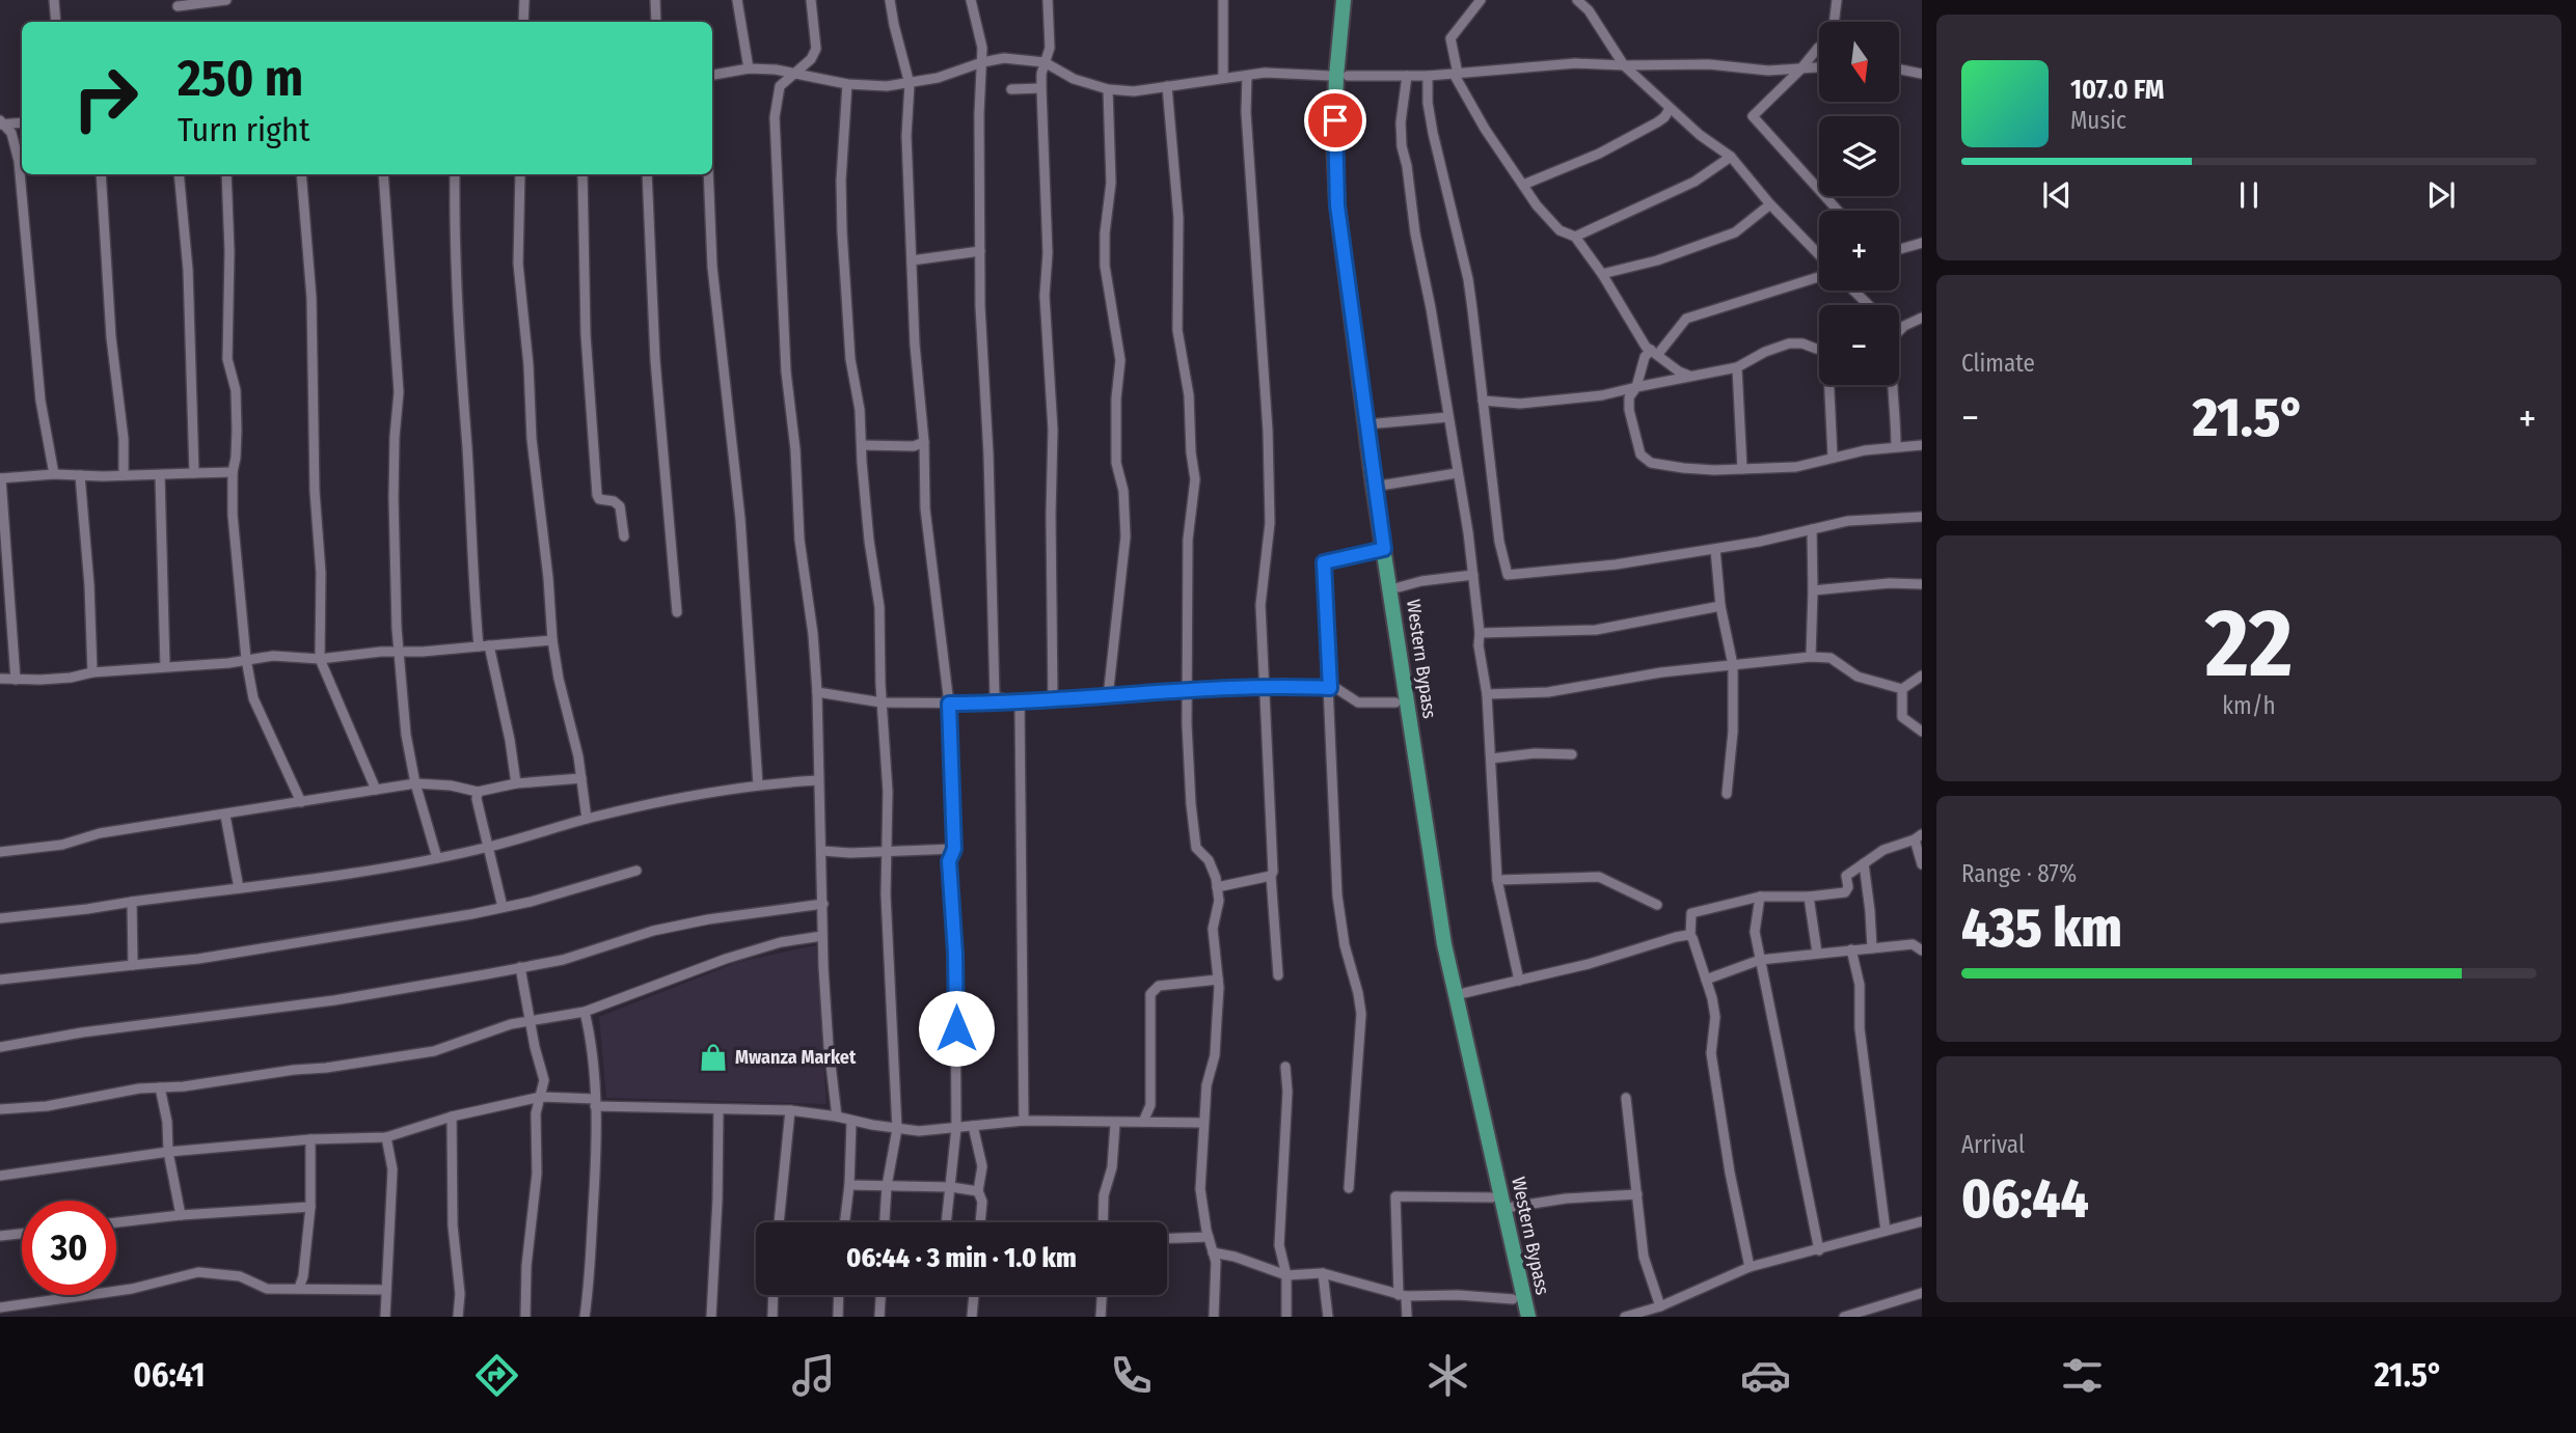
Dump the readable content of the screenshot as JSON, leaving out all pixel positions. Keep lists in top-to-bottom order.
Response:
{
  "streets": {
    "main road": ["Western Bypass"]
  },
  "places": {
    "shop": ["Mwanza Market"]
  },
  "north": "bottom",
  "page": {
    "map_buttons": ["+", "−"],
    "turn": ["250 m", "Turn right"],
    "song": ["107.0 FM", "Music"],
    "tile": [
      "Climate",
      ["22", "km/h"],
      ["Range · 87%", "435 km"],
      ["Arrival", "06:44"]
    ],
    "heat": ["−", "21.5°", "+"],
    "limit": "30",
    "trip": "06:44 · 3 min · 1.0 km",
    "tabs": ["06:41", "21.5°"]
  }
}
